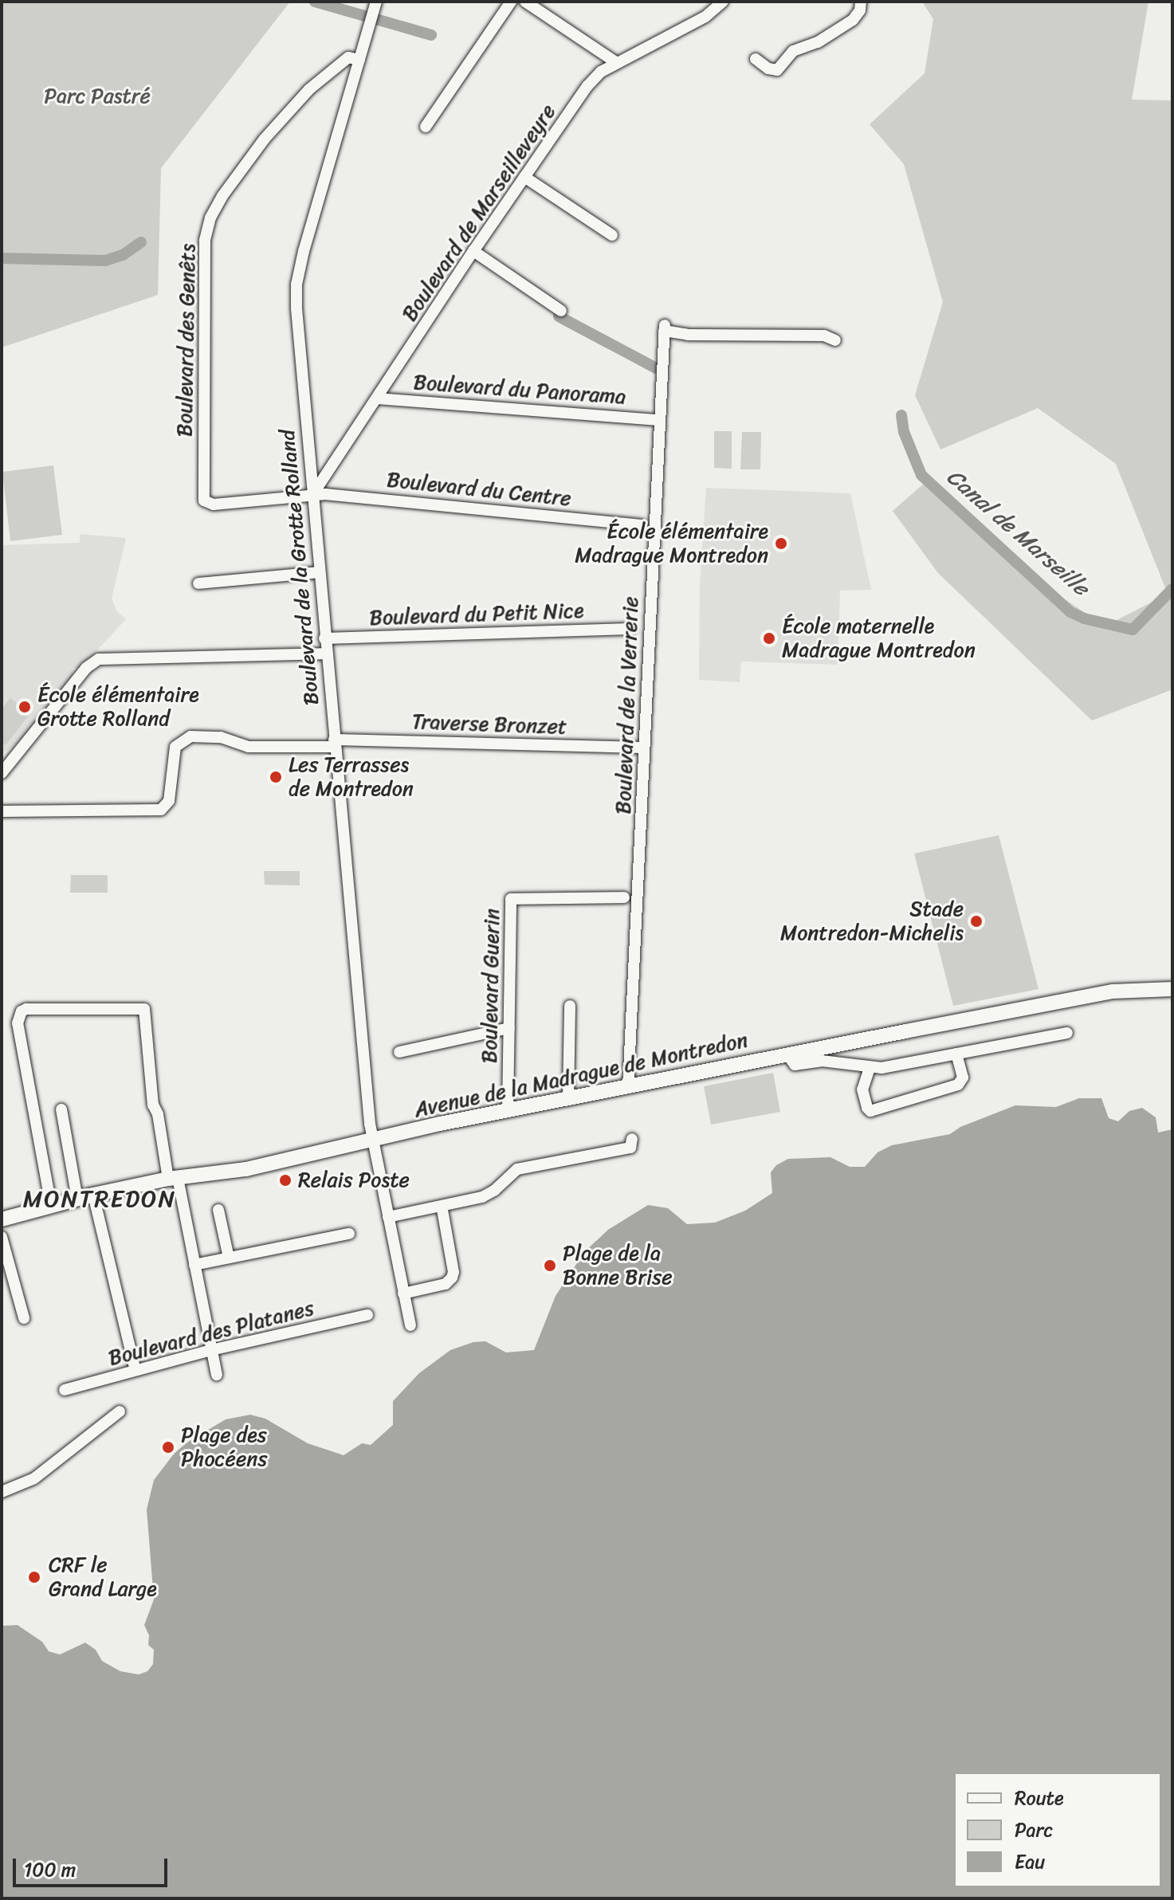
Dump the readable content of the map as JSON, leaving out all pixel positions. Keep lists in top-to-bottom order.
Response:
{
  "streets": {
    "street": [
      "Boulevard de Marseilleveyre",
      "Boulevard des Genêts",
      "Boulevard du Panorama",
      "Boulevard du Centre",
      "Boulevard de la Grotte Rolland",
      "Boulevard du Petit Nice",
      "Boulevard de la Verrerie",
      "Traverse Bronzet",
      "Boulevard Guerin",
      "Avenue de la Madrague de Montredon",
      "Boulevard des Platanes"
    ]
  },
  "crossings": [
    ["Boulevard de Marseilleveyre", "Boulevard des Genêts"],
    ["Boulevard de Marseilleveyre", "Boulevard du Panorama"],
    ["Boulevard de Marseilleveyre", "Boulevard du Centre"],
    ["Boulevard de Marseilleveyre", "Boulevard de la Grotte Rolland"],
    ["Boulevard des Genêts", "Boulevard du Centre"],
    ["Boulevard des Genêts", "Boulevard de la Grotte Rolland"],
    ["Boulevard du Panorama", "Boulevard de la Verrerie"],
    ["Boulevard du Centre", "Boulevard de la Grotte Rolland"],
    ["Boulevard de la Grotte Rolland", "Boulevard du Petit Nice"],
    ["Boulevard de la Grotte Rolland", "Traverse Bronzet"],
    ["Boulevard de la Grotte Rolland", "Avenue de la Madrague de Montredon"],
    ["Boulevard de la Verrerie", "Traverse Bronzet"],
    ["Boulevard de la Verrerie", "Avenue de la Madrague de Montredon"],
    ["Boulevard Guerin", "Avenue de la Madrague de Montredon"]
  ],
  "districts": ["MONTREDON"],
  "water": ["Canal de Marseille"],
  "parks": ["Parc Pastré"],
  "places": [
    "École élémentaire Madrague Montredon",
    "École maternelle Madrague Montredon",
    "École élémentaire Grotte Rolland",
    "Les Terrasses de Montredon",
    "Stade Montredon-Michelis",
    "Relais Poste",
    "Plage de la Bonne Brise",
    "Plage des Phocéens",
    "CRF le Grand Large"
  ],
  "legend": ["Route", "Parc", "Eau"],
  "scale_bar": "100 m"
}
